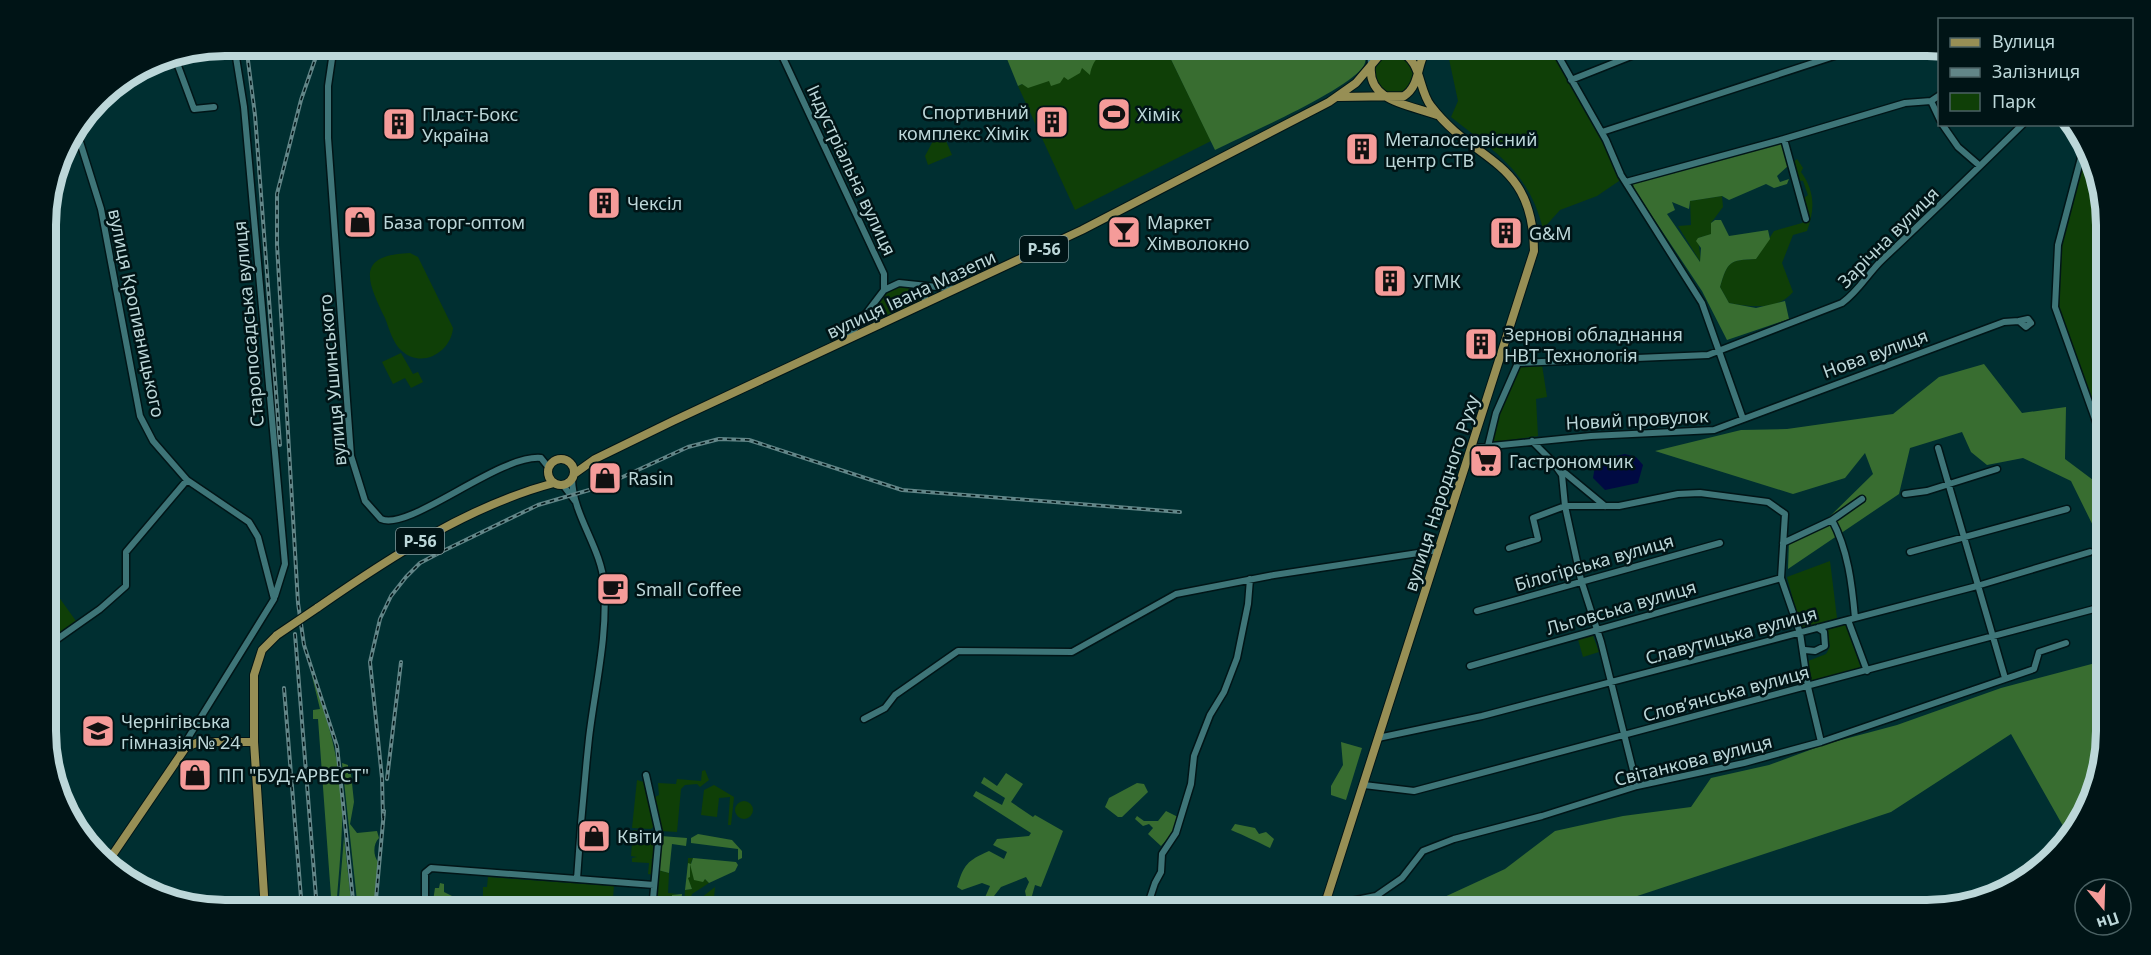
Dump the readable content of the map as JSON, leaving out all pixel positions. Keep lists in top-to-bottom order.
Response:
{
  "streets": {
    "main road": ["Р-56", "вулиця Івана Мазепи", "вулиця Народного Руху"],
    "street": [
      "Індустріальна вулиця",
      "Зарічна вулиця",
      "вулиця Кропивницького",
      "Старопосадська вулиця",
      "Нова вулиця",
      "вулиця Ушинського",
      "Новий провулок",
      "Білогірська вулиця",
      "Льговська вулиця",
      "Славутицька вулиця",
      "Словʼянська вулиця",
      "Світанкова вулиця"
    ]
  },
  "crossings": [
    ["Р-56", "вулиця Івана Мазепи"],
    ["Р-56", "вулиця Народного Руху"],
    ["вулиця Івана Мазепи", "вулиця Ушинського"],
    ["вулиця Івана Мазепи", "вулиця Народного Руху"],
    ["вулиця Кропивницького", "Старопосадська вулиця"],
    ["Нова вулиця", "Новий провулок"],
    ["Новий провулок", "вулиця Народного Руху"],
    ["вулиця Народного Руху", "Славутицька вулиця"],
    ["вулиця Народного Руху", "Словʼянська вулиця"]
  ],
  "places": {
    "sports": ["Хімік"],
    "building": [
      "Спортивний комплекс Хімік",
      "Пласт-Бокс Україна",
      "Металосервісний центр СТВ",
      "Чексіл",
      "G&M",
      "УГМК",
      "Зернові обладнання НВТ Технологія"
    ],
    "shop": [
      "База торг-оптом",
      "Rasin",
      "ПП \"БУД-АРВЕСТ\"",
      "Квіти"
    ],
    "bar": ["Маркет Хімволокно"],
    "supermarket": ["Гастрономчик"],
    "cafe": ["Small Coffee"],
    "school or university": ["Чернігівська гімназія № 24"]
  },
  "legend": ["Вулиця", "Залізниця", "Парк"],
  "north": "bottom"
}
